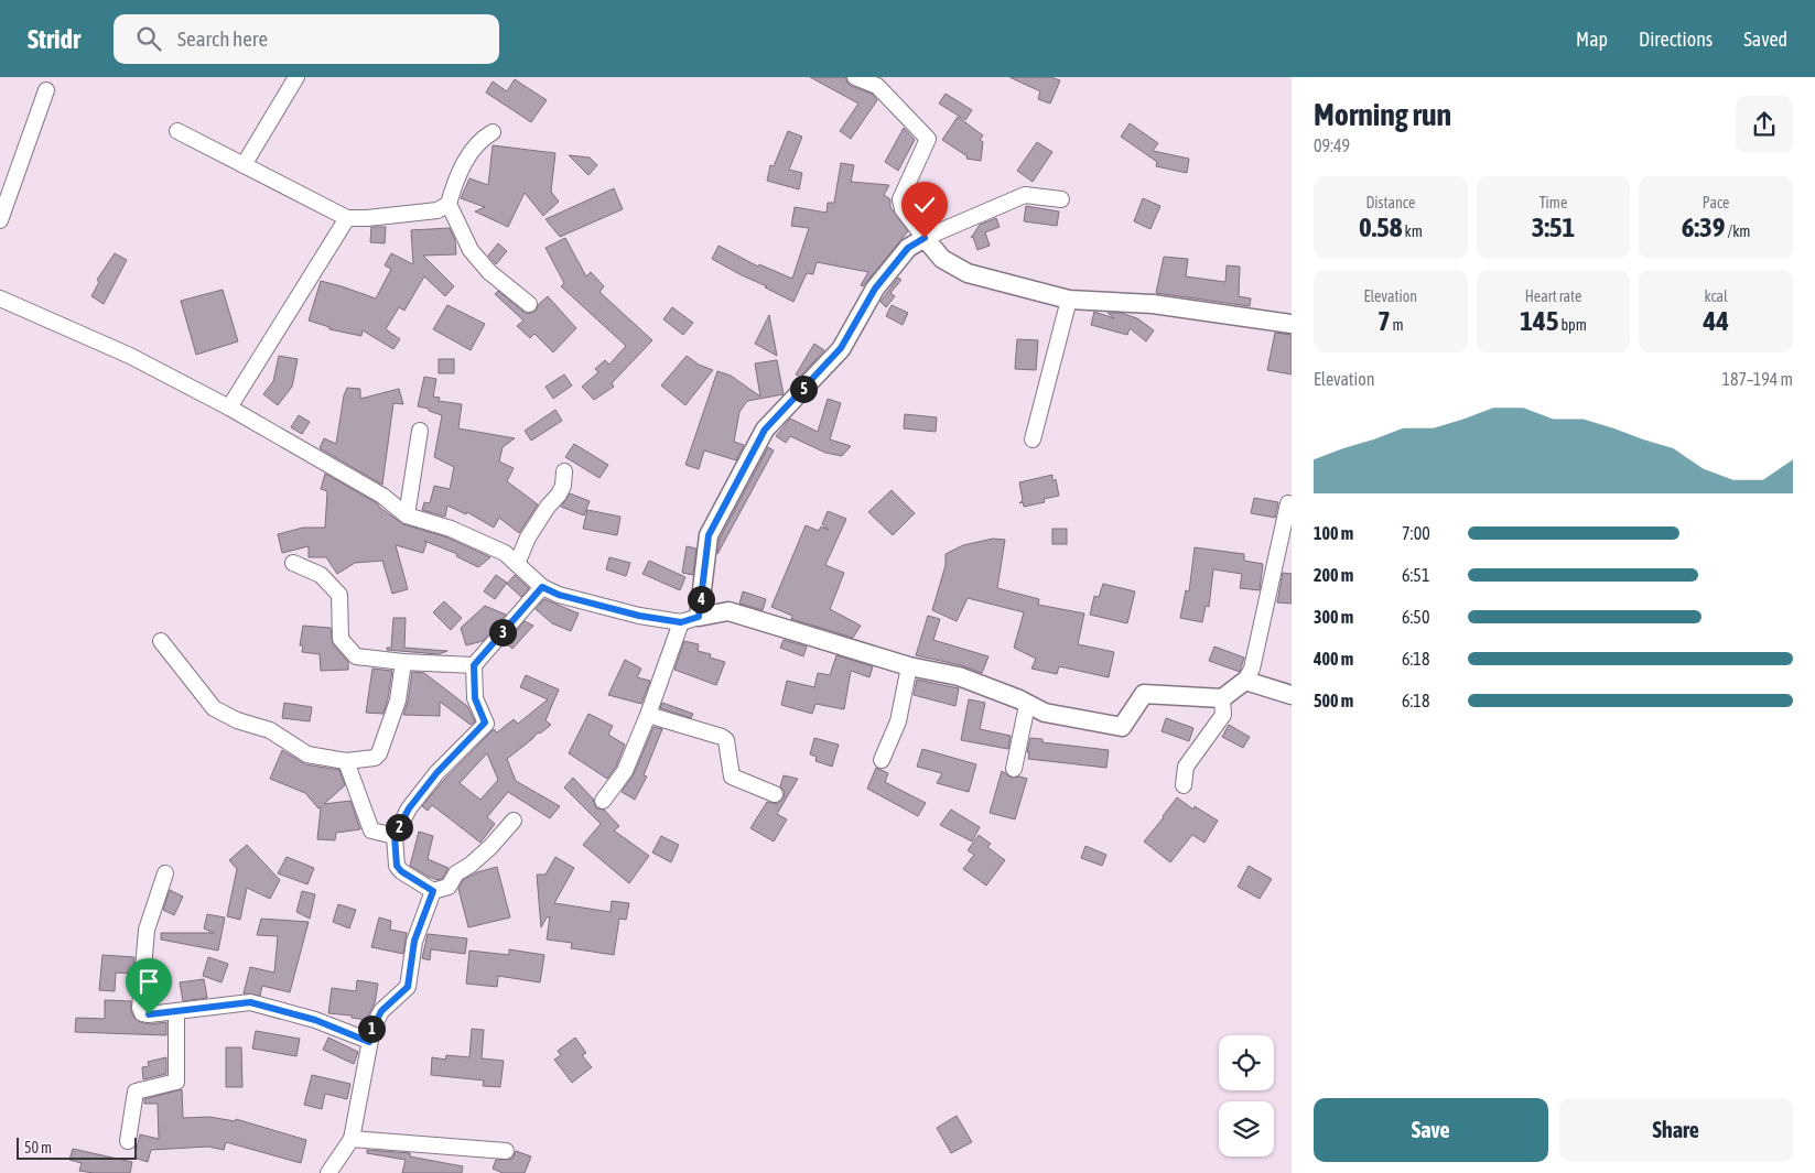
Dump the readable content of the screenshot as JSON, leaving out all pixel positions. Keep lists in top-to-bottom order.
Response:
{
  "scale_bar": "50 m",
  "page": {
    "header": "Stridr",
    "search": "Search here",
    "nav": ["Map", "Directions", "Saved"],
    "heading": ["Morning run", "09:49"],
    "stats": [
      ["Distance", "0.58 km"],
      ["Time", "3:51"],
      ["Pace", "6:39 /km"],
      ["Elevation", "7 m"],
      ["Heart rate", "145 bpm"],
      ["kcal", "44"]
    ],
    "chart": ["Elevation", "187–194 m"],
    "pins": [
      "5",
      "4",
      "3",
      "2",
      "1"
    ],
    "list": [
      {
        "name": "100 m",
        "note": "7:00"
      },
      {
        "name": "200 m",
        "note": "6:51"
      },
      {
        "name": "300 m",
        "note": "6:50"
      },
      {
        "name": "400 m",
        "note": "6:18"
      },
      {
        "name": "500 m",
        "note": "6:18"
      }
    ],
    "buttons": ["Save", "Share"],
    "scale": "50 m"
  }
}
